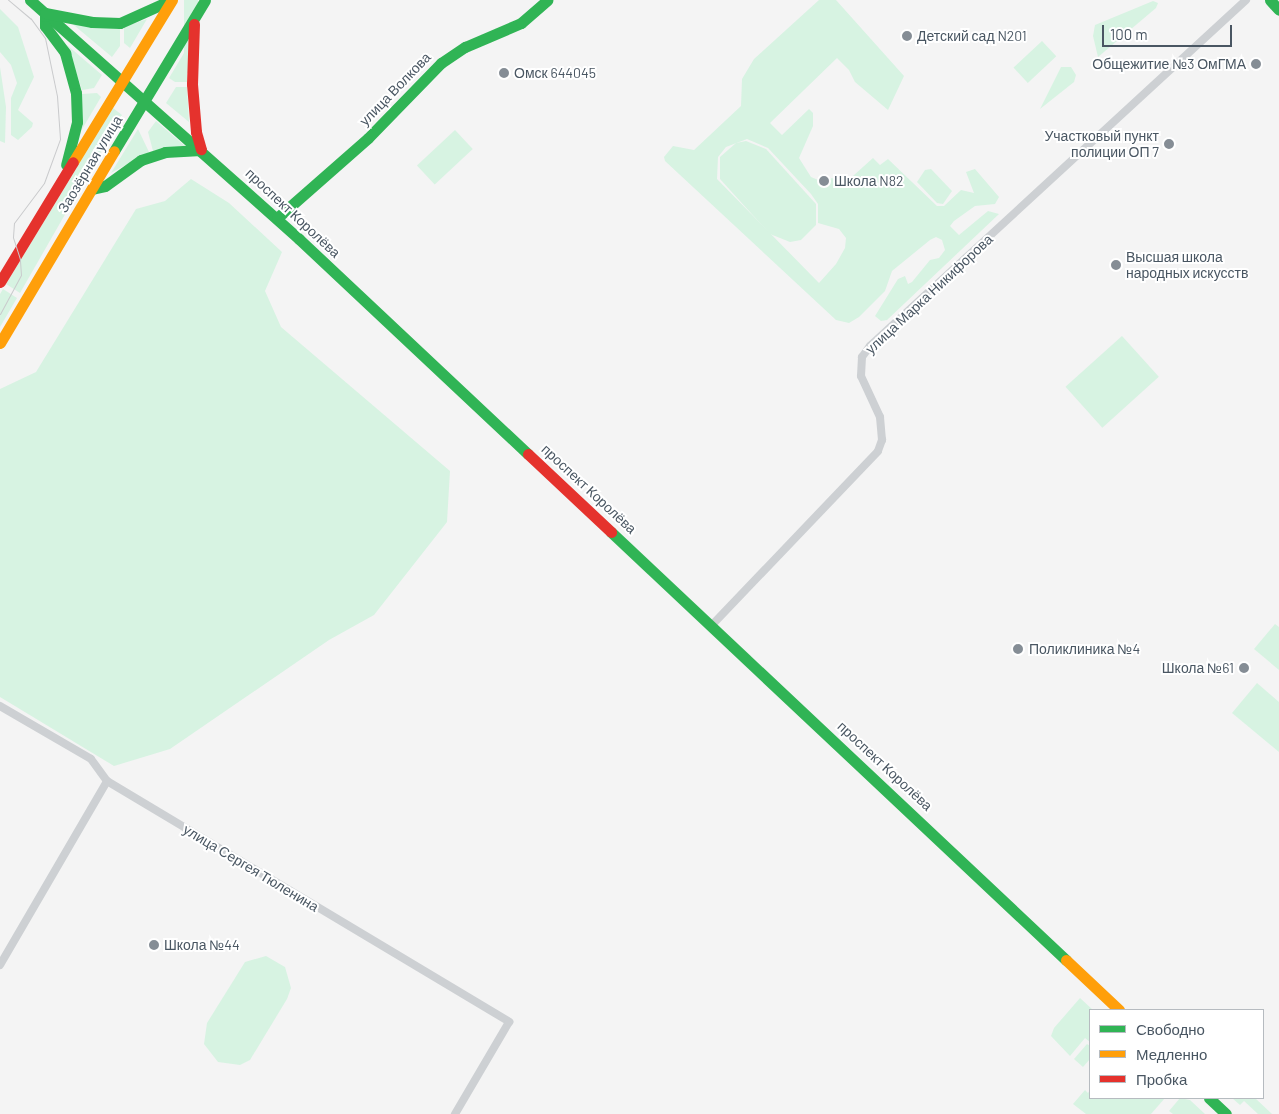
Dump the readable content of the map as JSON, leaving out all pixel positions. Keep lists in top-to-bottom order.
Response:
{
  "streets": {
    "main road": ["улица Волкова", "Заозёрная улица", "проспект Королёва"],
    "street": ["улица Марка Никифорова", "улица Сергея Тюленина"]
  },
  "crossings": [
    ["улица Волкова", "проспект Королёва"],
    ["Заозёрная улица", "проспект Королёва"],
    ["проспект Королёва", "улица Марка Никифорова"]
  ],
  "places": [
    "Детский сад N201",
    "Общежитие №3 ОмГМА",
    "Омск 644045",
    "Участковый пункт полиции ОП 7",
    "Школа N82",
    "Высшая школа народных искусств",
    "Поликлиника №4",
    "Школа №61",
    "Школа №44"
  ],
  "legend": ["Свободно", "Медленно", "Пробка"],
  "scale_bar": "100 m"
}
